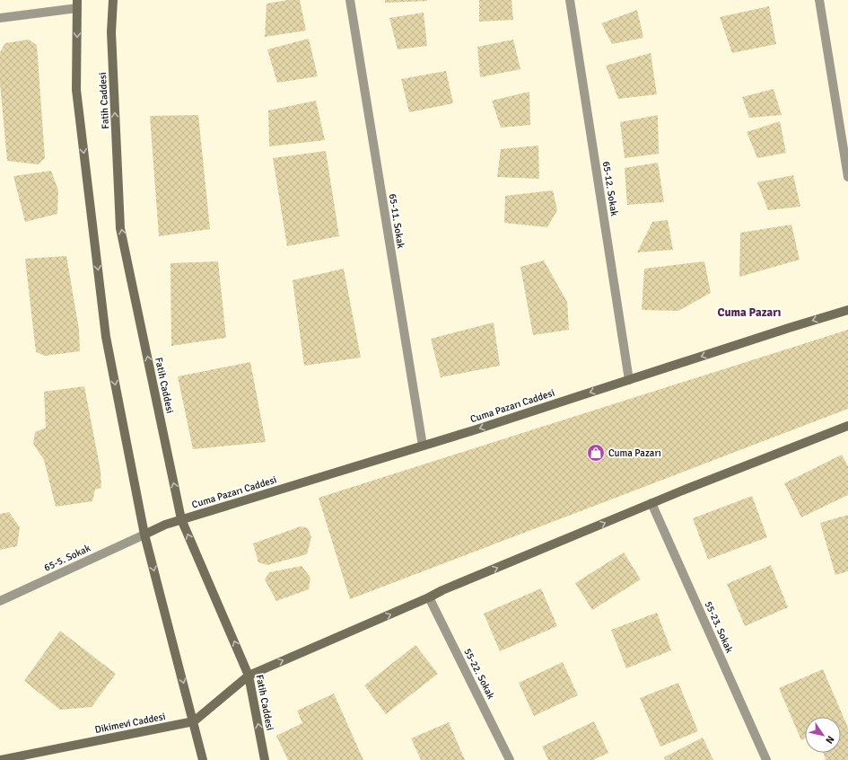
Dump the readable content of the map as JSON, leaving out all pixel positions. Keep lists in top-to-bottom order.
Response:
{
  "streets": {
    "street": [
      "Fatih Caddesi",
      "65-12. Sokak",
      "65-11. Sokak",
      "Cuma Pazarı Caddesi",
      "65-5. Sokak",
      "55-23. Sokak",
      "55-22. Sokak",
      "Dikimevi Caddesi"
    ]
  },
  "crossings": [
    ["Fatih Caddesi", "Cuma Pazarı Caddesi"],
    ["Fatih Caddesi", "Dikimevi Caddesi"],
    ["65-12. Sokak", "Cuma Pazarı Caddesi"],
    ["65-11. Sokak", "Cuma Pazarı Caddesi"],
    ["Cuma Pazarı Caddesi", "65-5. Sokak"]
  ],
  "one_way": ["Cuma Pazarı Caddesi"],
  "districts": ["Cuma Pazarı"],
  "places": {
    "shop": ["Cuma Pazarı"]
  },
  "north": "bottom right"
}
